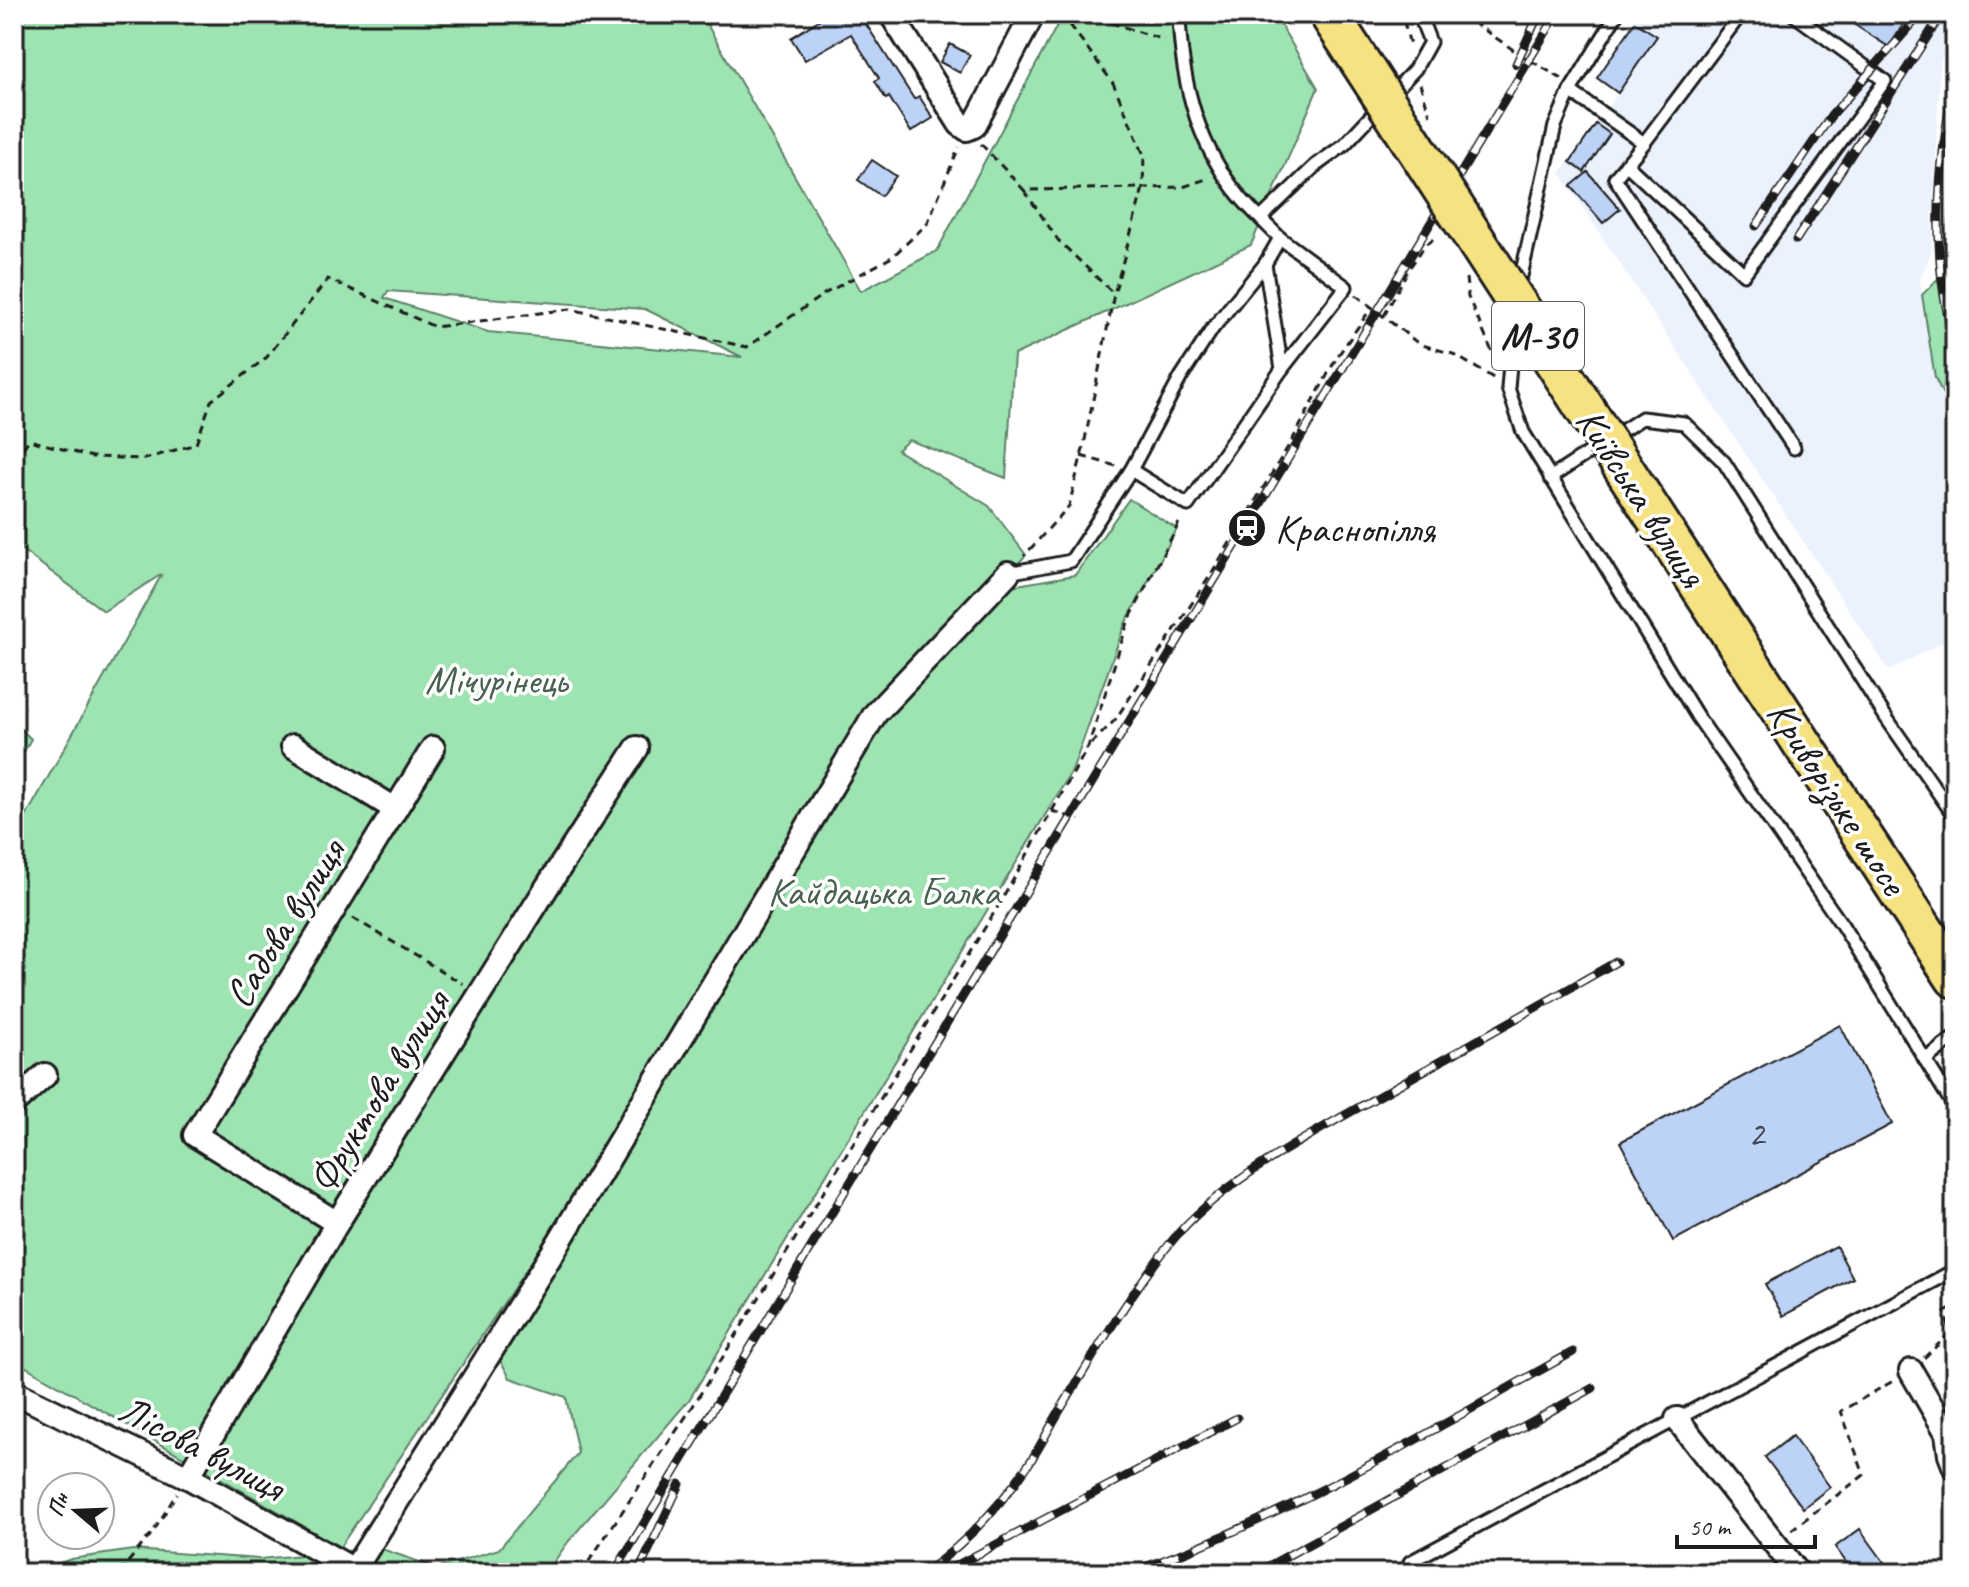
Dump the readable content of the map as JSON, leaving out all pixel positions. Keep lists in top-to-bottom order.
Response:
{
  "streets": {
    "highway": ["М-30", "Київська вулиця", "Криворізьке шосе"],
    "street": ["Садова вулиця", "Фруктова вулиця", "Лісова вулиця"]
  },
  "crossings": [
    ["Київська вулиця", "Криворізьке шосе"],
    ["Садова вулиця", "Фруктова вулиця"],
    ["Фруктова вулиця", "Лісова вулиця"]
  ],
  "parks": ["Мічурінець", "Кайдацька Балка"],
  "places": {
    "station": ["Краснопілля"]
  },
  "house_numbers": ["2"],
  "scale_bar": "50 m",
  "north": "left"
}
